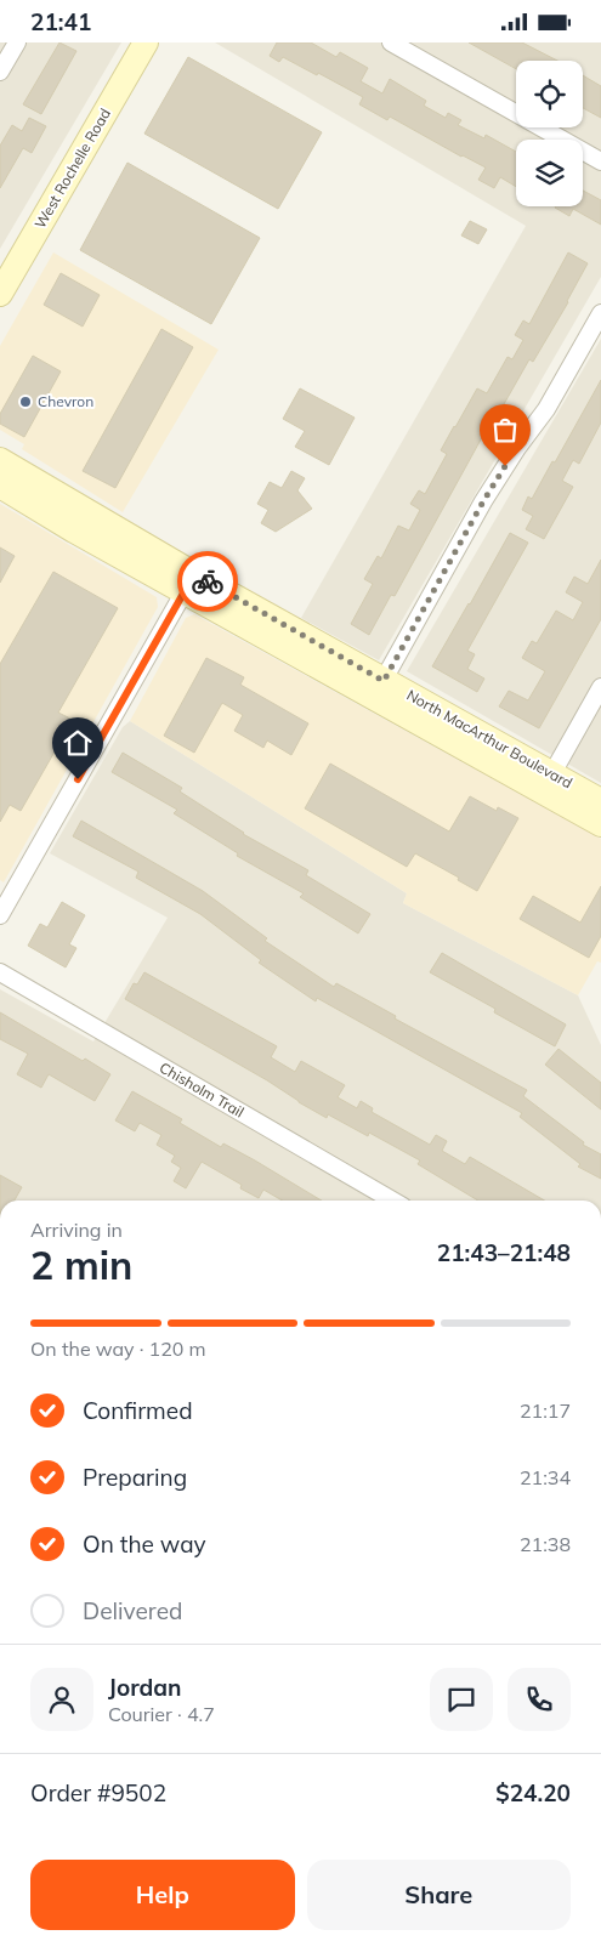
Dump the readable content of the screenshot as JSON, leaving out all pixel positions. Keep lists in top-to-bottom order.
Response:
{
  "streets": {
    "main road": ["West Rochelle Road", "North MacArthur Boulevard"],
    "street": ["Chisholm Trail"]
  },
  "places": ["Chevron"],
  "page": {
    "status": "21:41",
    "heading": ["2 min", "Arriving in", "21:43–21:48"],
    "panel": [
      "Jordan",
      "Courier · 4.7",
      "Order #9502",
      "$24.20"
    ],
    "bar": "On the way · 120 m",
    "list": [
      ["Confirmed", "21:17"],
      ["Preparing", "21:34"],
      ["On the way", "21:38"],
      "Delivered"
    ],
    "buttons": ["Help", "Share"]
  }
}
